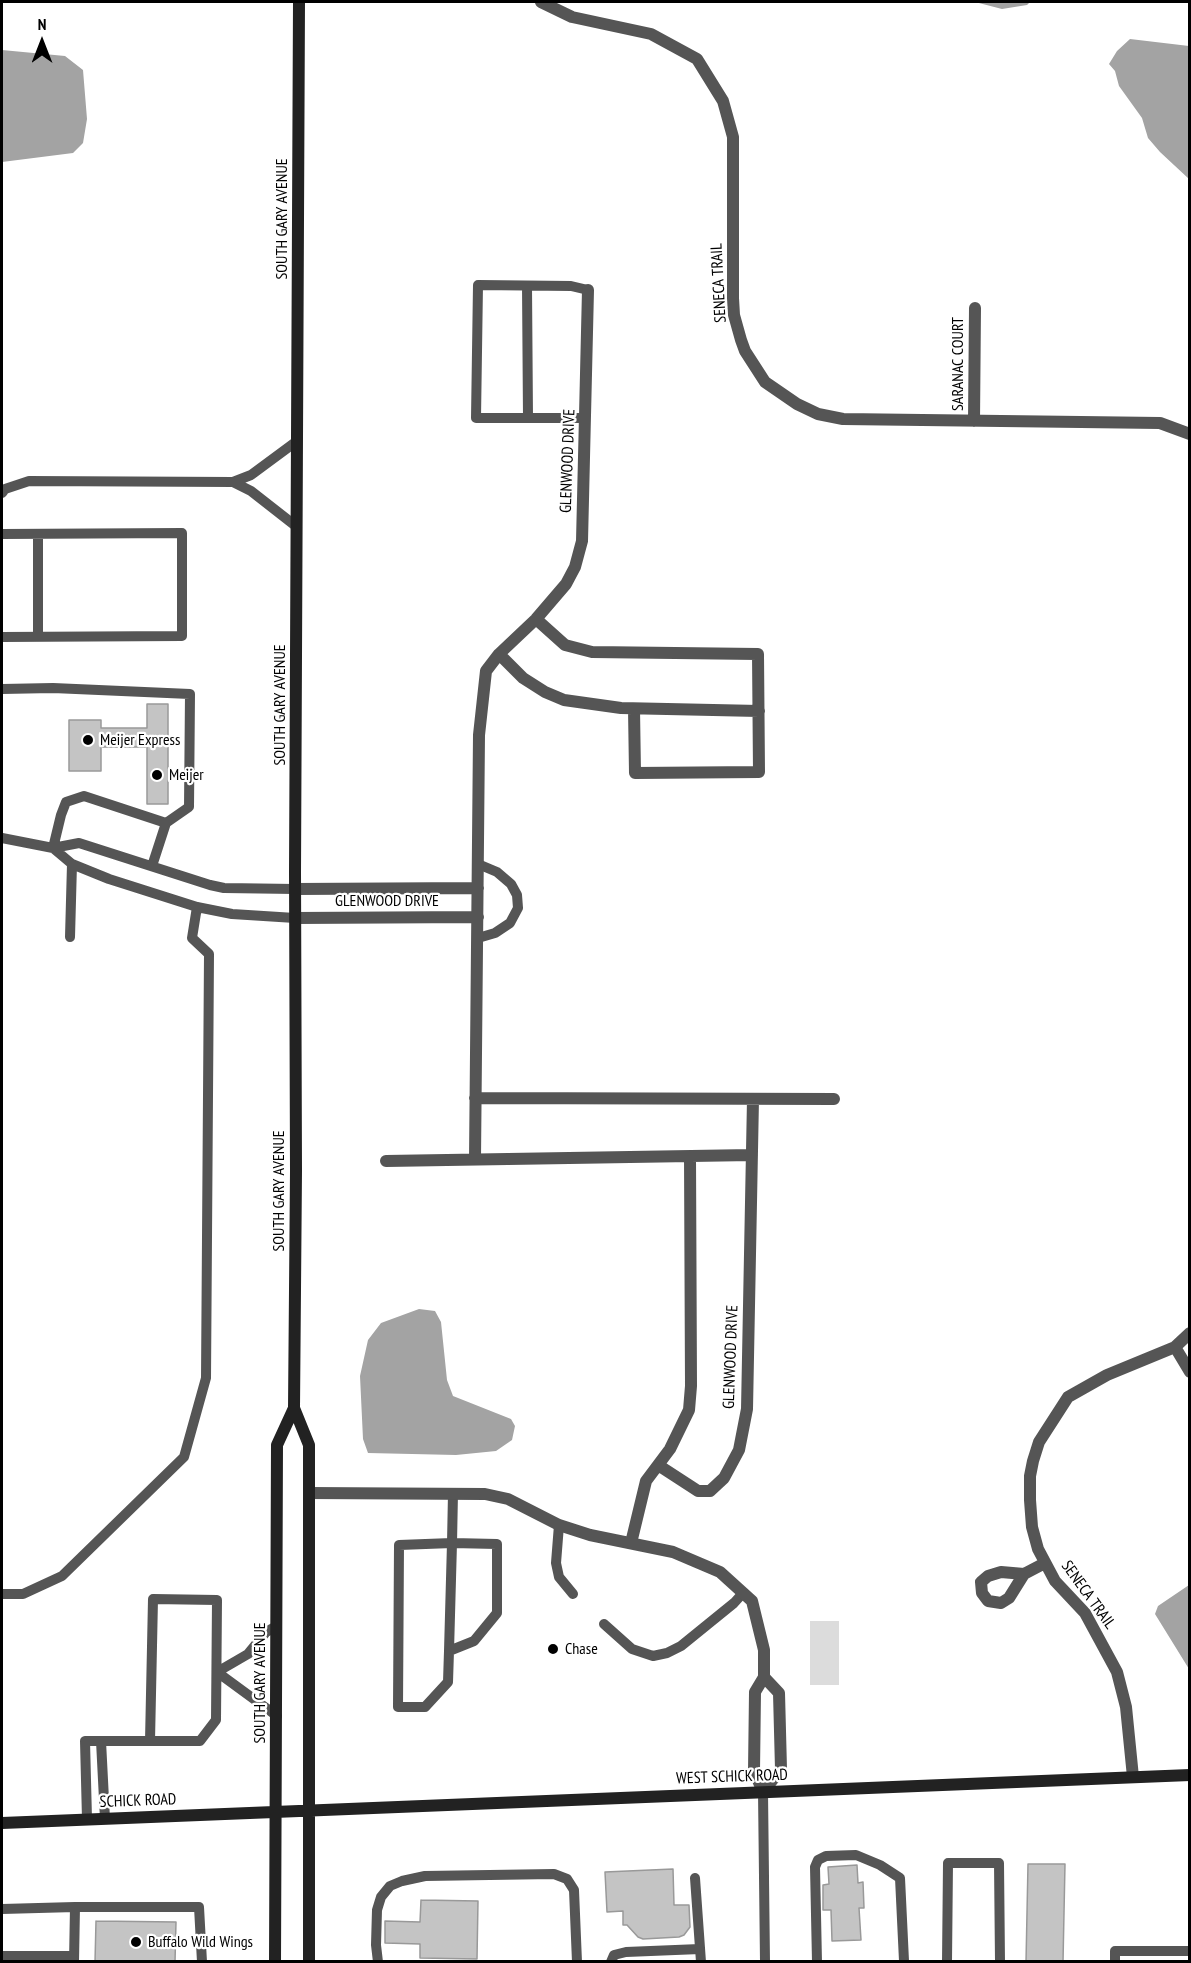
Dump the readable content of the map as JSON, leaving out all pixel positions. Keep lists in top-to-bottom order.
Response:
{
  "streets": {
    "main road": ["SOUTH GARY AVENUE", "WEST SCHICK ROAD", "SCHICK ROAD"],
    "street": ["SENECA TRAIL", "SARANAC COURT", "GLENWOOD DRIVE"]
  },
  "crossings": [
    ["SOUTH GARY AVENUE", "GLENWOOD DRIVE"],
    ["SOUTH GARY AVENUE", "WEST SCHICK ROAD"],
    ["SOUTH GARY AVENUE", "SCHICK ROAD"],
    ["SENECA TRAIL", "SARANAC COURT"],
    ["SENECA TRAIL", "WEST SCHICK ROAD"],
    ["WEST SCHICK ROAD", "SCHICK ROAD"]
  ],
  "places": [
    "Meijer Express",
    "Meijer",
    "Chase",
    "Buffalo Wild Wings"
  ],
  "north": "top"
}
